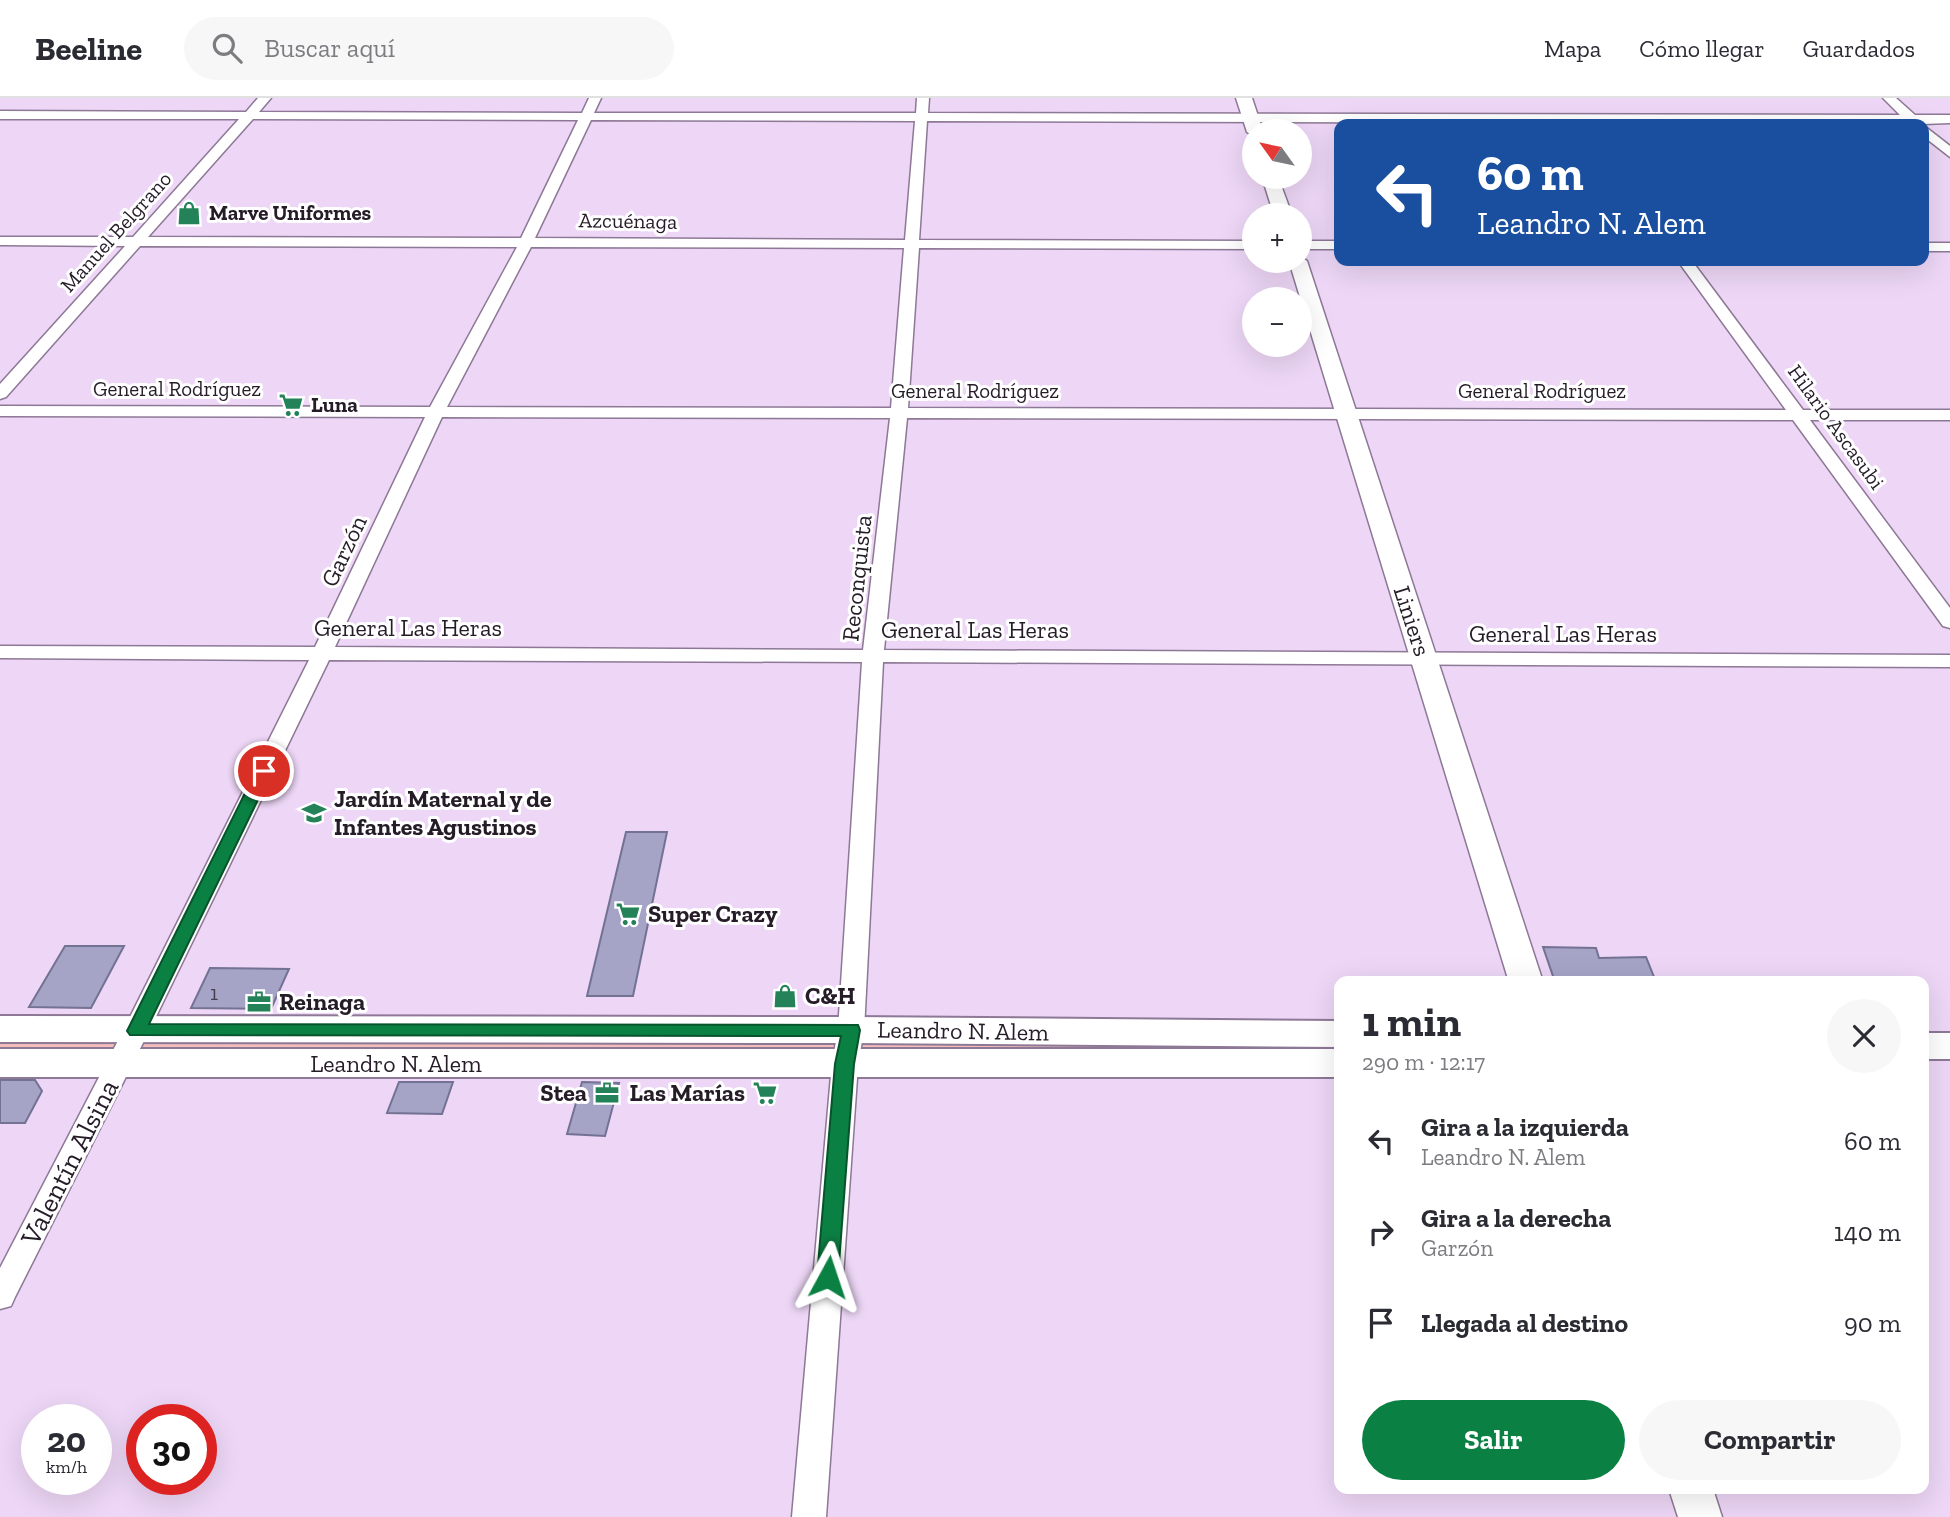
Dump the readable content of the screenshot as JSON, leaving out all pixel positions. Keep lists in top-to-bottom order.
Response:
{
  "streets": {
    "main road": ["Leandro N. Alem"],
    "street": [
      "Azcuénaga",
      "Manuel Belgrano",
      "General Rodríguez",
      "Hilario Ascasubi",
      "Garzón",
      "Reconquista",
      "Liniers",
      "General Las Heras",
      "Valentín Alsina"
    ]
  },
  "crossings": [
    ["Azcuénaga", "Manuel Belgrano"],
    ["Azcuénaga", "Garzón"],
    ["Azcuénaga", "Reconquista"],
    ["General Rodríguez", "Hilario Ascasubi"],
    ["General Rodríguez", "Garzón"],
    ["General Rodríguez", "Reconquista"],
    ["General Rodríguez", "Liniers"],
    ["Garzón", "General Las Heras"],
    ["Garzón", "Leandro N. Alem"],
    ["Garzón", "Valentín Alsina"],
    ["Reconquista", "General Las Heras"],
    ["Reconquista", "Leandro N. Alem"],
    ["Liniers", "General Las Heras"],
    ["Leandro N. Alem", "Valentín Alsina"]
  ],
  "places": {
    "shop": ["Marve Uniformes", "C&H"],
    "supermarket": ["Luna", "Super Crazy", "Las Marías"],
    "school or university": ["Jardín Maternal y de Infantes Agustinos"],
    "office": ["Reinaga", "Stea"]
  },
  "house_numbers": ["1"],
  "north": "top left",
  "page": {
    "header": "Beeline",
    "search": "Buscar aquí",
    "nav": ["Mapa", "Cómo llegar", "Guardados"],
    "map_buttons": ["+", "−"],
    "turn": ["60 m", "Leandro N. Alem"],
    "heading": ["1 min", "290 m · 12:17"],
    "list": [
      {
        "name": "Gira a la izquierda",
        "note": "Leandro N. Alem",
        "value": "60 m"
      },
      {
        "name": "Gira a la derecha",
        "note": "Garzón",
        "value": "140 m"
      },
      {
        "name": "Llegada al destino",
        "value": "90 m"
      }
    ],
    "buttons": ["Salir", "Compartir"],
    "speed": "20 km/h",
    "limit": "30"
  }
}
